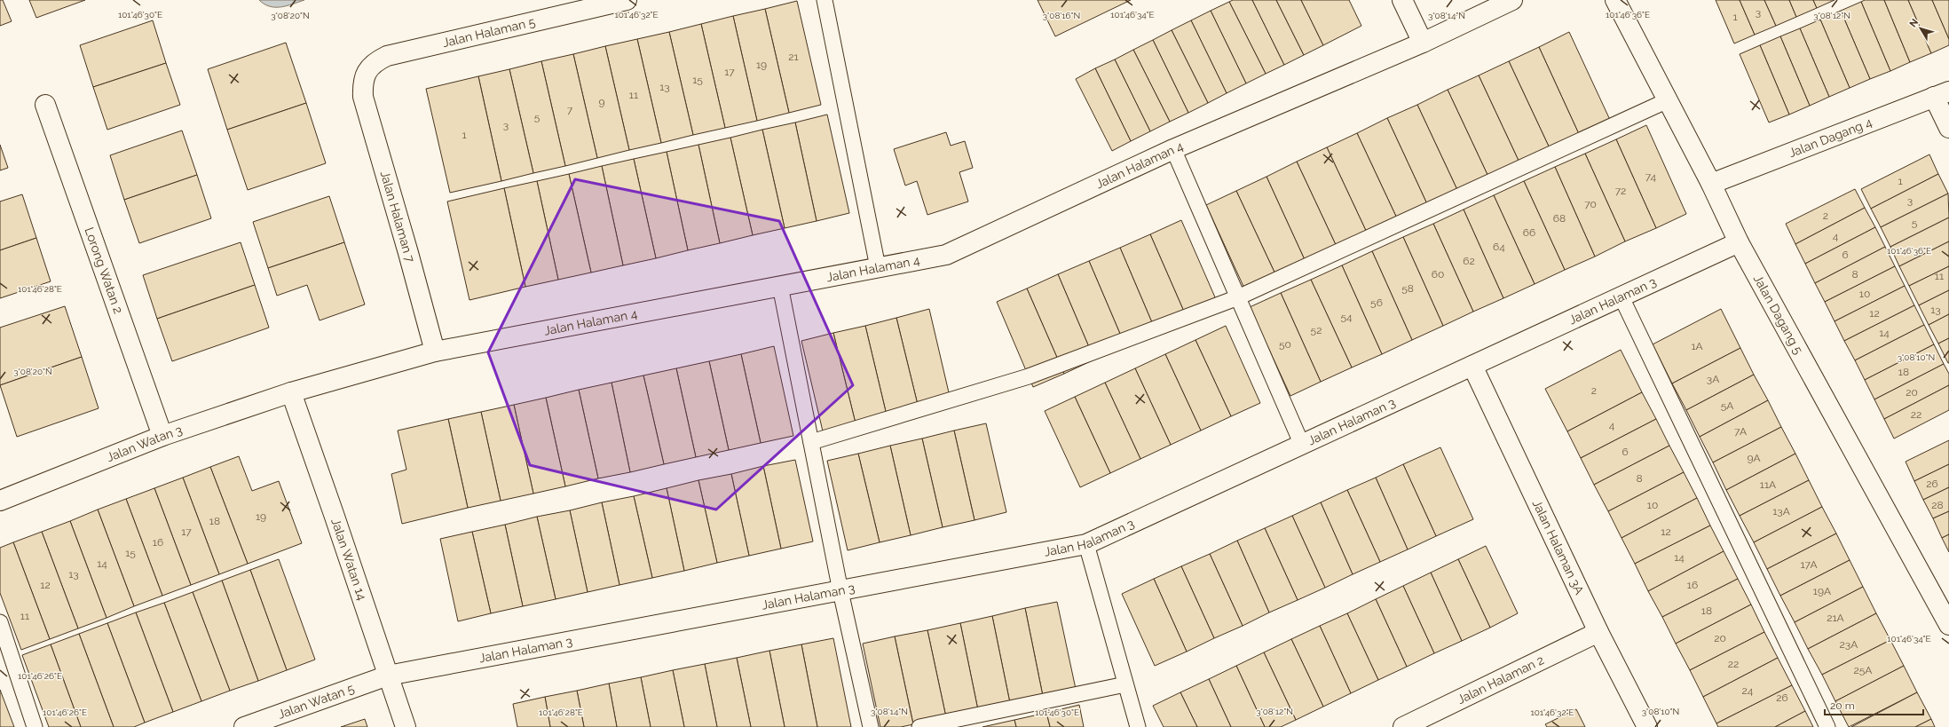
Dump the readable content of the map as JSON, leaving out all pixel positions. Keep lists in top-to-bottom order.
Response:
{
  "streets": {
    "street": [
      "Jalan Halaman 5",
      "Jalan Dagang 4",
      "Jalan Halaman 4",
      "Jalan Halaman 7",
      "Lorong Watan 2",
      "Jalan Halaman 3",
      "Jalan Dagang 5",
      "Jalan Watan 3",
      "Jalan Halaman 3A",
      "Jalan Watan 14",
      "Jalan Halaman 2",
      "Jalan Watan 5"
    ]
  },
  "crossings": [
    ["Jalan Halaman 5", "Jalan Halaman 7"],
    ["Jalan Dagang 4", "Jalan Dagang 5"],
    ["Jalan Halaman 4", "Jalan Halaman 7"],
    ["Jalan Halaman 4", "Jalan Watan 3"],
    ["Jalan Halaman 4", "Jalan Watan 14"],
    ["Lorong Watan 2", "Jalan Watan 3"],
    ["Jalan Halaman 3", "Jalan Dagang 5"],
    ["Jalan Halaman 3", "Jalan Halaman 3A"],
    ["Jalan Halaman 3", "Jalan Watan 14"],
    ["Jalan Halaman 3", "Jalan Watan 5"],
    ["Jalan Watan 3", "Jalan Watan 14"],
    ["Jalan Halaman 3A", "Jalan Halaman 2"],
    ["Jalan Watan 14", "Jalan Watan 5"]
  ],
  "house_numbers": [
    "3",
    "1",
    "21",
    "19",
    "17",
    "15",
    "13",
    "11",
    "9",
    "7",
    "5",
    "3",
    "1",
    "74",
    "1",
    "72",
    "3",
    "70",
    "2",
    "68",
    "5",
    "66",
    "4",
    "64",
    "6",
    "62",
    "60",
    "8",
    "11",
    "58",
    "10",
    "56",
    "13",
    "12",
    "54",
    "52",
    "14",
    "50",
    "1A",
    "18",
    "3A",
    "2",
    "20",
    "5A",
    "22",
    "4",
    "7A",
    "6",
    "9A",
    "8",
    "26",
    "11A",
    "10",
    "28",
    "13A",
    "19",
    "18",
    "17",
    "12",
    "16",
    "15",
    "14",
    "14",
    "17A",
    "13",
    "12",
    "16",
    "19A",
    "18",
    "11",
    "21A",
    "20",
    "23A",
    "22",
    "25A",
    "24",
    "26"
  ],
  "scale_bar": "20 m",
  "north": "top left",
  "coordinates": [
    "101°46'30\"E",
    "101°46'32\"E",
    "101°46'34\"E",
    "101°46'36\"E",
    "3°08'20\"N",
    "3°08'16\"N",
    "3°08'14\"N",
    "3°08'12\"N",
    "101°46'28\"E",
    "3°08'10\"N",
    "101°46'26\"E"
  ]
}
